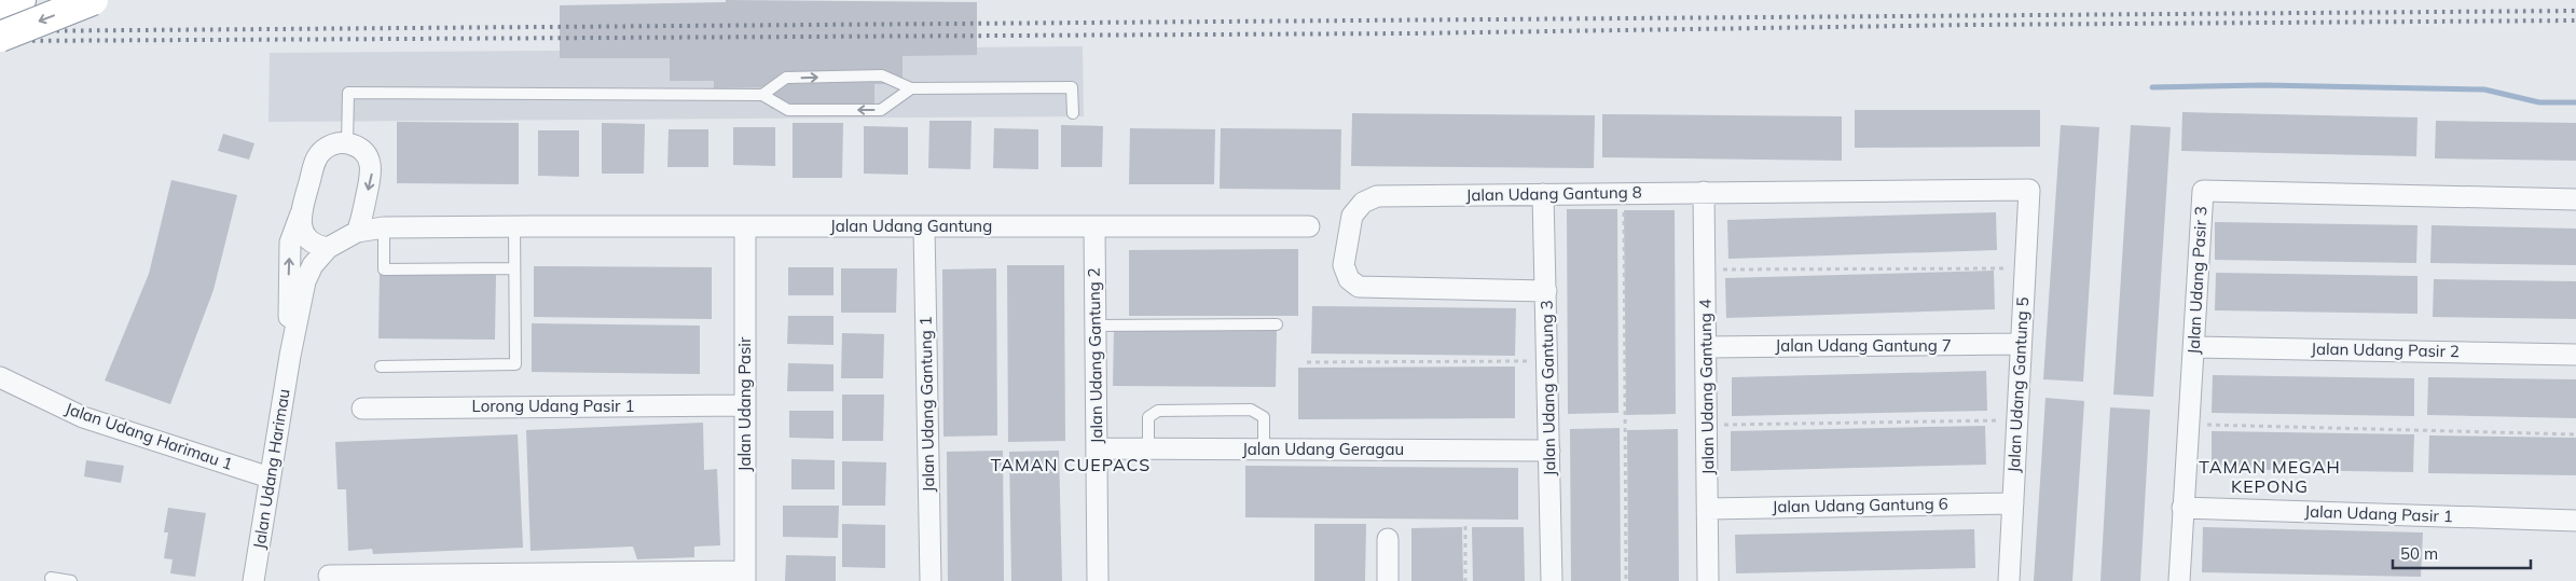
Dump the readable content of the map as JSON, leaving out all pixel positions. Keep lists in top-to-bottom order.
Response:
{
  "streets": {
    "street": [
      "Jalan Udang Gantung 8",
      "Jalan Udang Gantung",
      "Jalan Udang Pasir 3",
      "Jalan Udang Gantung 7",
      "Jalan Udang Pasir 2",
      "Jalan Udang Gantung 2",
      "Jalan Udang Gantung 5",
      "Jalan Udang Gantung 4",
      "Jalan Udang Gantung 3",
      "Jalan Udang Pasir",
      "Jalan Udang Gantung 1",
      "Lorong Udang Pasir 1",
      "Jalan Udang Harimau 1",
      "Jalan Udang Geragau",
      "Jalan Udang Harimau",
      "Jalan Udang Gantung 6",
      "Jalan Udang Pasir 1"
    ]
  },
  "crossings": [
    ["Jalan Udang Gantung 8", "Jalan Udang Gantung 5"],
    ["Jalan Udang Gantung 8", "Jalan Udang Gantung 4"],
    ["Jalan Udang Gantung 8", "Jalan Udang Gantung 3"],
    ["Jalan Udang Gantung", "Jalan Udang Gantung 2"],
    ["Jalan Udang Gantung", "Jalan Udang Pasir"],
    ["Jalan Udang Gantung", "Jalan Udang Gantung 1"],
    ["Jalan Udang Gantung", "Jalan Udang Harimau"],
    ["Jalan Udang Pasir 3", "Jalan Udang Pasir 2"],
    ["Jalan Udang Pasir 3", "Jalan Udang Pasir 1"],
    ["Jalan Udang Gantung 7", "Jalan Udang Gantung 5"],
    ["Jalan Udang Gantung 7", "Jalan Udang Gantung 4"],
    ["Jalan Udang Gantung 2", "Jalan Udang Geragau"],
    ["Jalan Udang Gantung 5", "Jalan Udang Gantung 6"],
    ["Jalan Udang Gantung 4", "Jalan Udang Gantung 6"],
    ["Jalan Udang Gantung 3", "Jalan Udang Geragau"],
    ["Jalan Udang Pasir", "Lorong Udang Pasir 1"],
    ["Jalan Udang Harimau 1", "Jalan Udang Harimau"]
  ],
  "districts": ["TAMAN CUEPACS", "TAMAN MEGAH KEPONG"],
  "scale_bar": "50 m"
}
